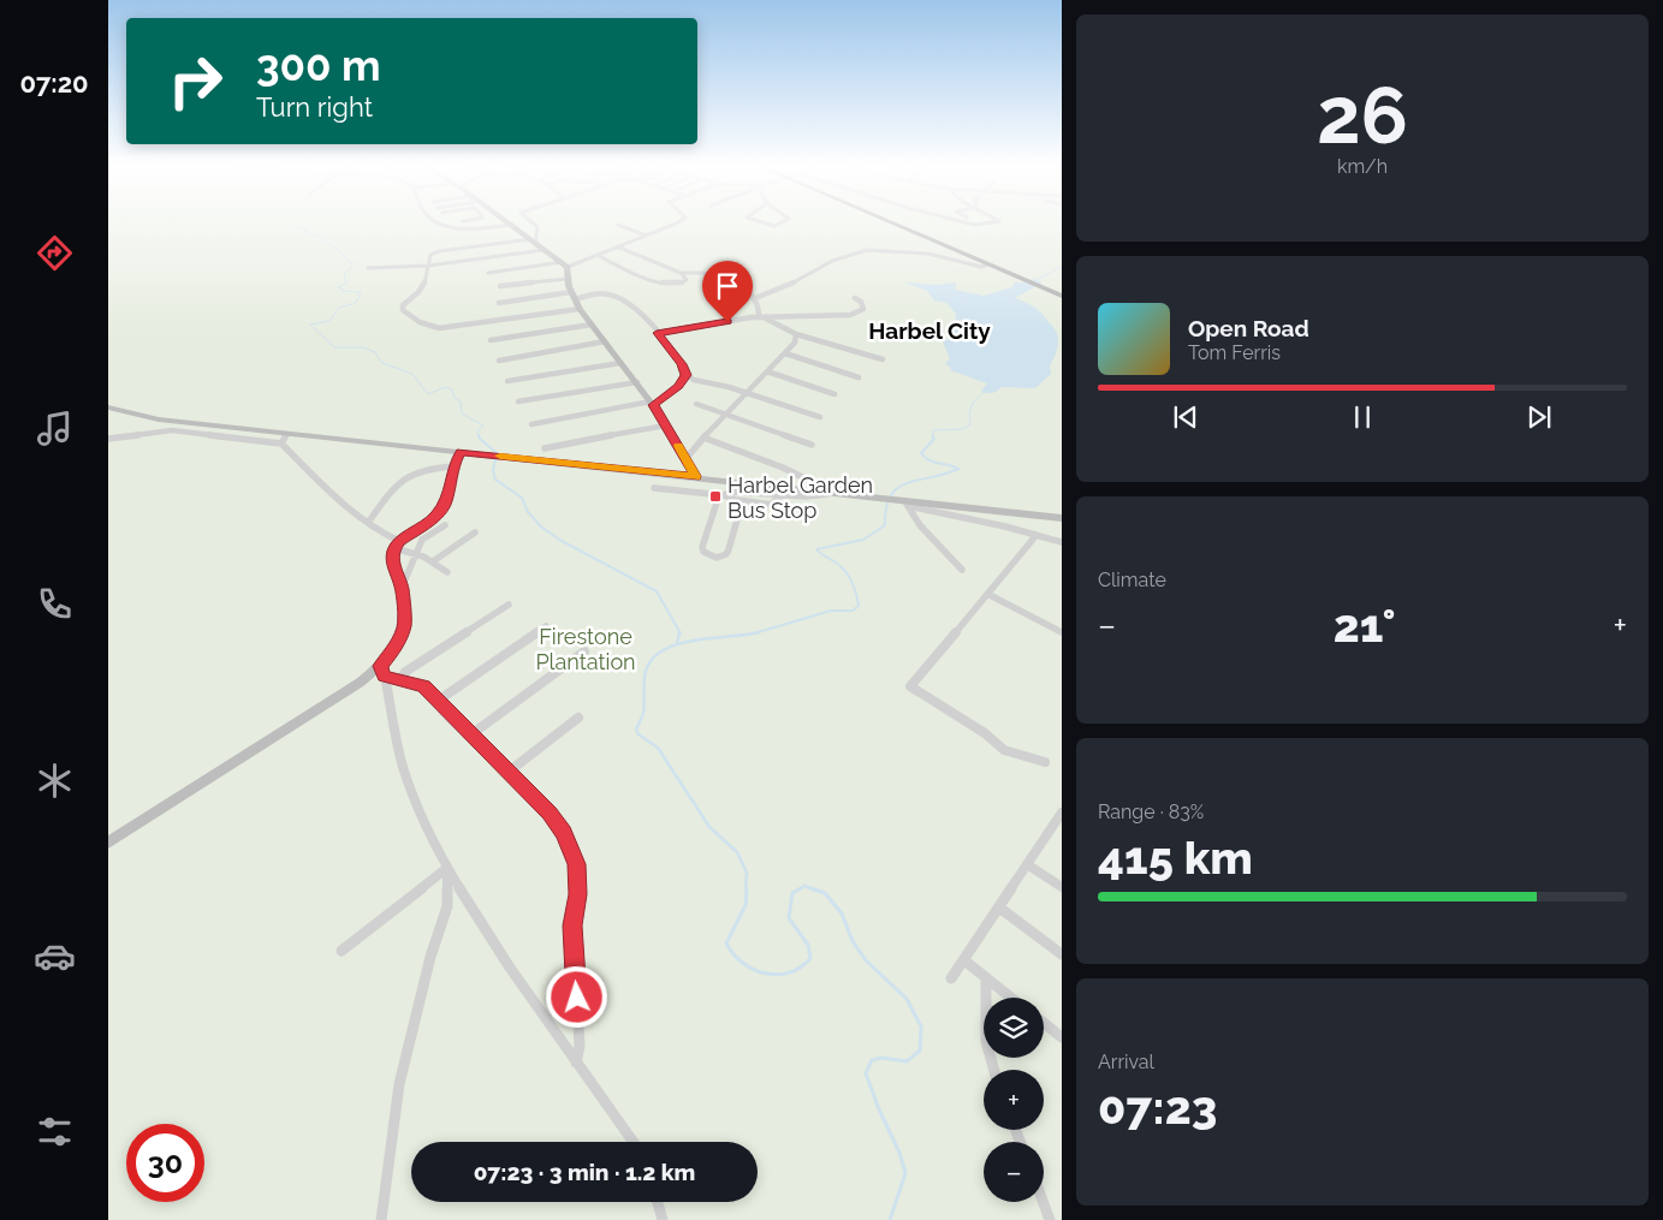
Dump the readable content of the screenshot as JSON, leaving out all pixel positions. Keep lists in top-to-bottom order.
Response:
{
  "districts": ["Harbel City"],
  "parks": ["Firestone Plantation"],
  "places": {
    "transit": ["Harbel Garden Bus Stop"]
  },
  "page": {
    "tabs": "07:20",
    "tile": [
      ["26", "km/h"],
      "Climate",
      ["Range · 83%", "415 km"],
      ["Arrival", "07:23"]
    ],
    "turn": ["300 m", "Turn right"],
    "song": ["Open Road", "Tom Ferris"],
    "heat": ["−", "21°", "+"],
    "map_buttons": ["+", "−"],
    "limit": "30",
    "trip": "07:23 · 3 min · 1.2 km"
  }
}
